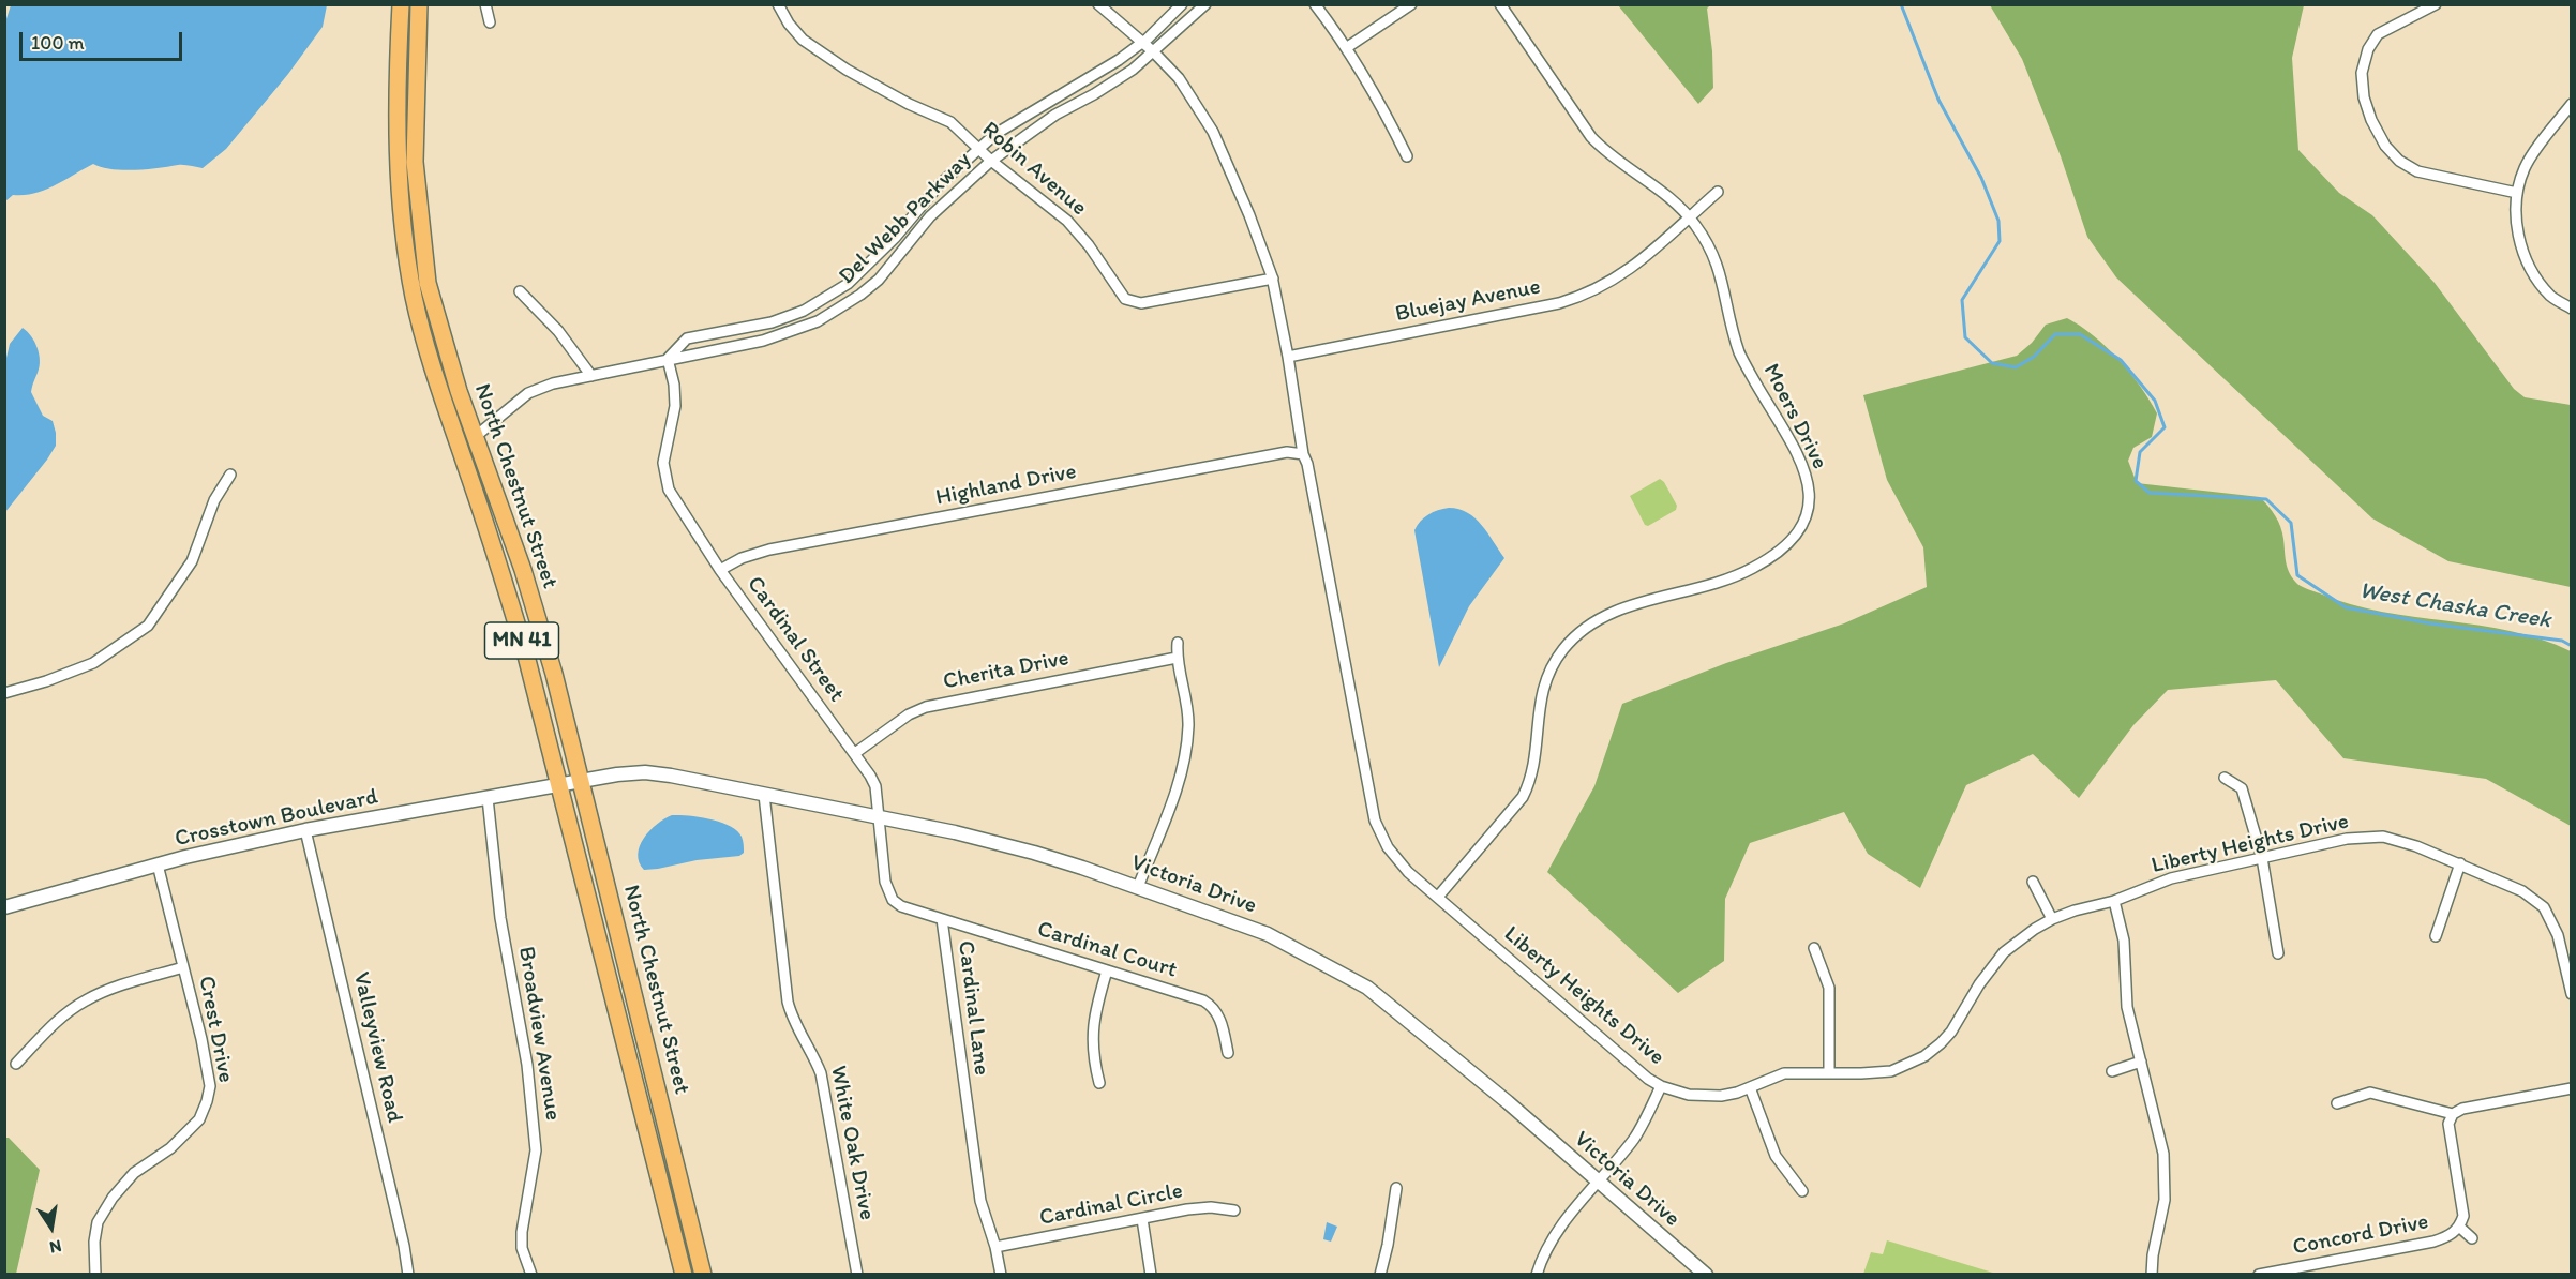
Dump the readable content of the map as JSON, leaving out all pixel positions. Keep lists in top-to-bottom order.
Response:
{
  "streets": {
    "main road": ["North Chestnut Street", "MN 41"],
    "street": [
      "Robin Avenue",
      "Del Webb Parkway",
      "Bluejay Avenue",
      "Moers Drive",
      "Highland Drive",
      "Cardinal Street",
      "Cherita Drive",
      "Crosstown Boulevard",
      "Liberty Heights Drive",
      "Victoria Drive",
      "Cardinal Court",
      "Cardinal Lane",
      "Crest Drive",
      "Broadview Avenue",
      "Valleyview Road",
      "White Oak Drive",
      "Cardinal Circle",
      "Concord Drive"
    ]
  },
  "crossings": [
    ["Robin Avenue", "Del Webb Parkway"],
    ["Del Webb Parkway", "North Chestnut Street"],
    ["Del Webb Parkway", "Cardinal Street"],
    ["Bluejay Avenue", "Moers Drive"],
    ["Moers Drive", "Liberty Heights Drive"],
    ["Highland Drive", "Cardinal Street"],
    ["Highland Drive", "Liberty Heights Drive"],
    ["North Chestnut Street", "Crosstown Boulevard"],
    ["North Chestnut Street", "Victoria Drive"],
    ["Cardinal Street", "Cherita Drive"],
    ["Cardinal Street", "Victoria Drive"],
    ["Cardinal Street", "Cardinal Lane"],
    ["Crosstown Boulevard", "Victoria Drive"],
    ["Crosstown Boulevard", "Crest Drive"],
    ["Crosstown Boulevard", "Broadview Avenue"],
    ["Crosstown Boulevard", "Valleyview Road"],
    ["Victoria Drive", "Cardinal Lane"],
    ["Victoria Drive", "White Oak Drive"],
    ["Cardinal Court", "Cardinal Lane"],
    ["Cardinal Lane", "Cardinal Circle"]
  ],
  "water": ["West Chaska Creek"],
  "scale_bar": "100 m",
  "north": "bottom"
}
